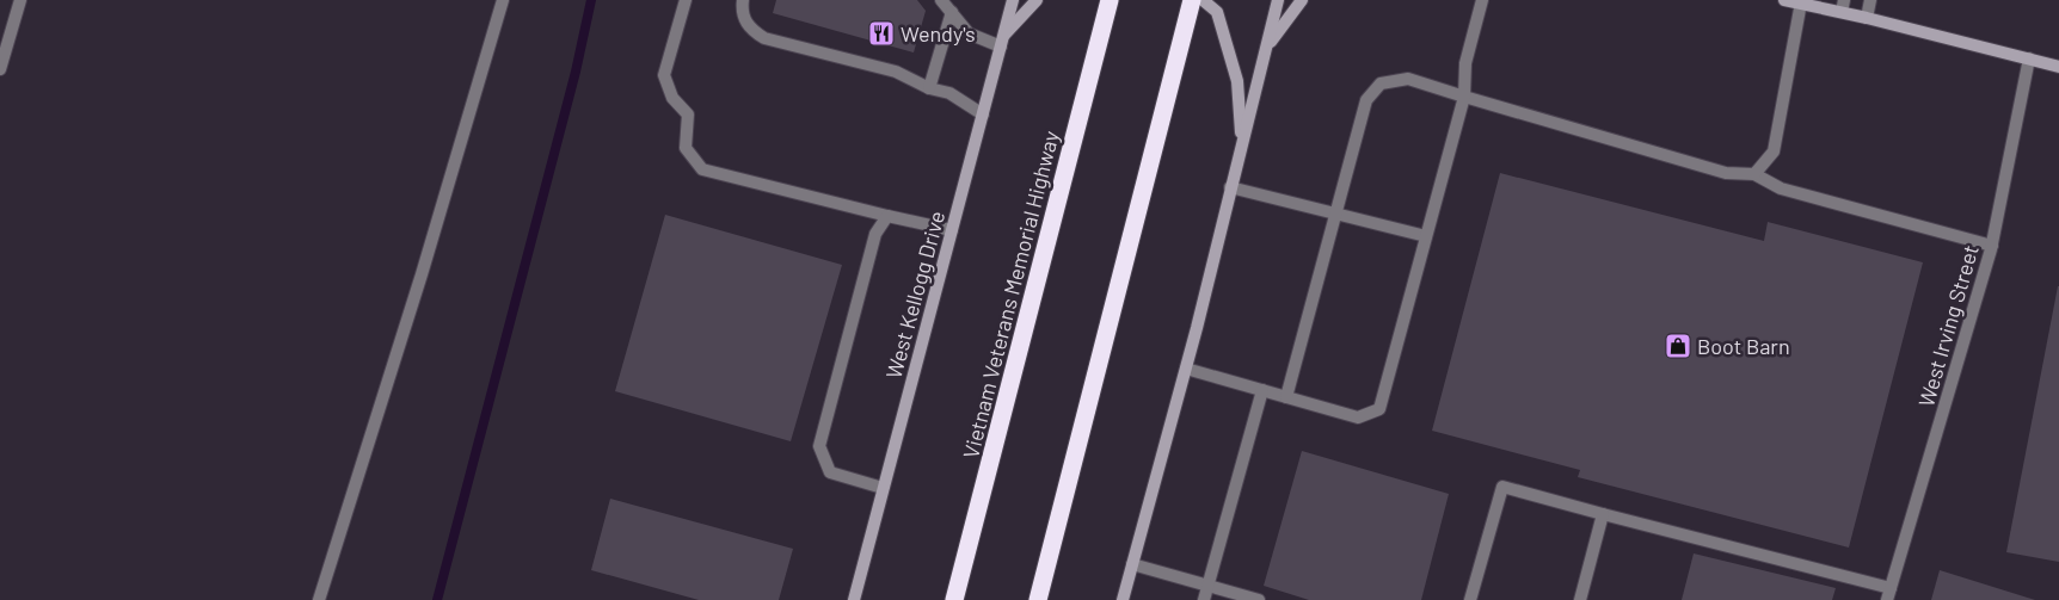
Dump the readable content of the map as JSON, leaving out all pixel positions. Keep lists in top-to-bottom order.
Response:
{
  "streets": {
    "highway": ["Vietnam Veterans Memorial Highway"],
    "main road": ["West Kellogg Drive"],
    "street": ["West Irving Street"]
  },
  "places": {
    "restaurant": ["Wendy's"],
    "shop": ["Boot Barn"]
  }
}
